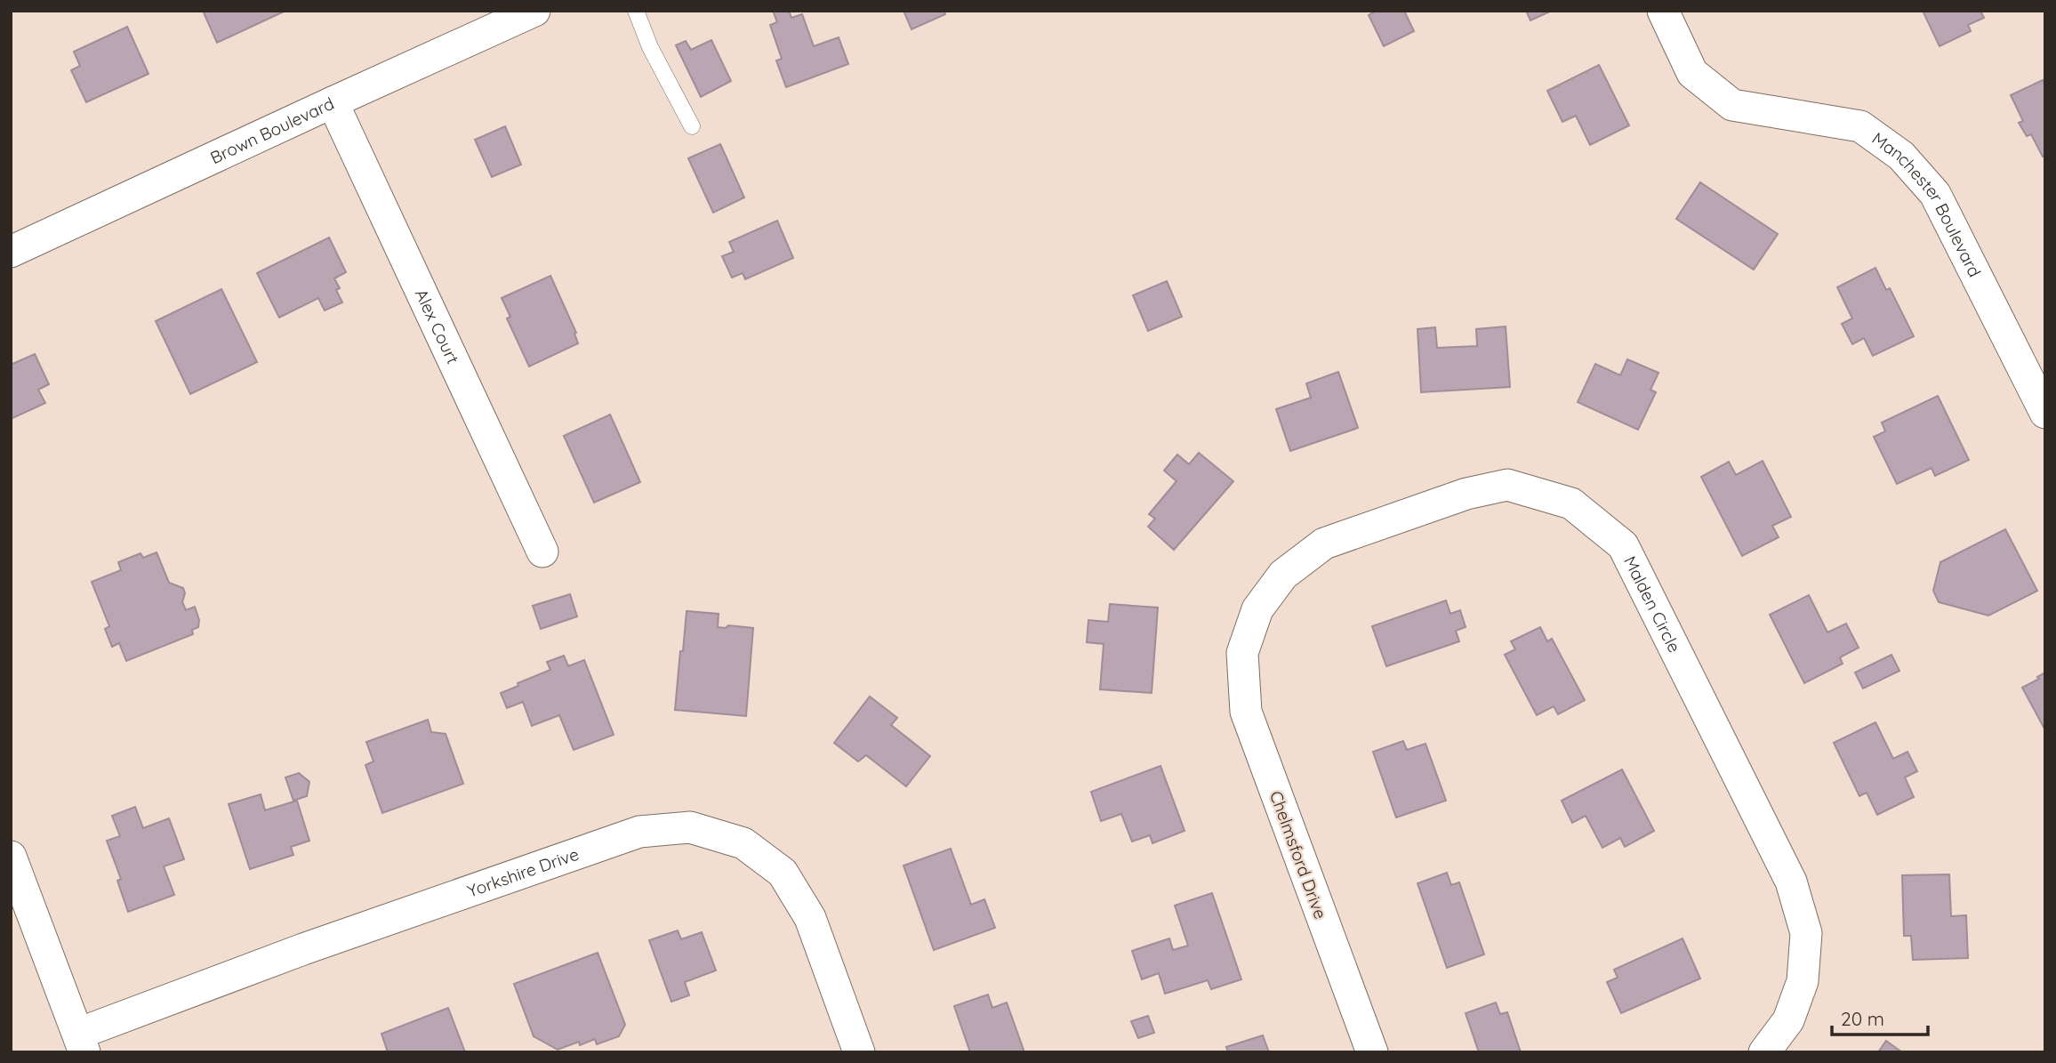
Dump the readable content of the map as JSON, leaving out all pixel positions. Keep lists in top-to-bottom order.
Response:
{
  "streets": {
    "street": [
      "Brown Boulevard",
      "Manchester Boulevard",
      "Alex Court",
      "Malden Circle",
      "Chelmsford Drive",
      "Yorkshire Drive"
    ]
  },
  "crossings": [
    ["Brown Boulevard", "Alex Court"],
    ["Malden Circle", "Chelmsford Drive"]
  ],
  "scale_bar": "20 m"
}
